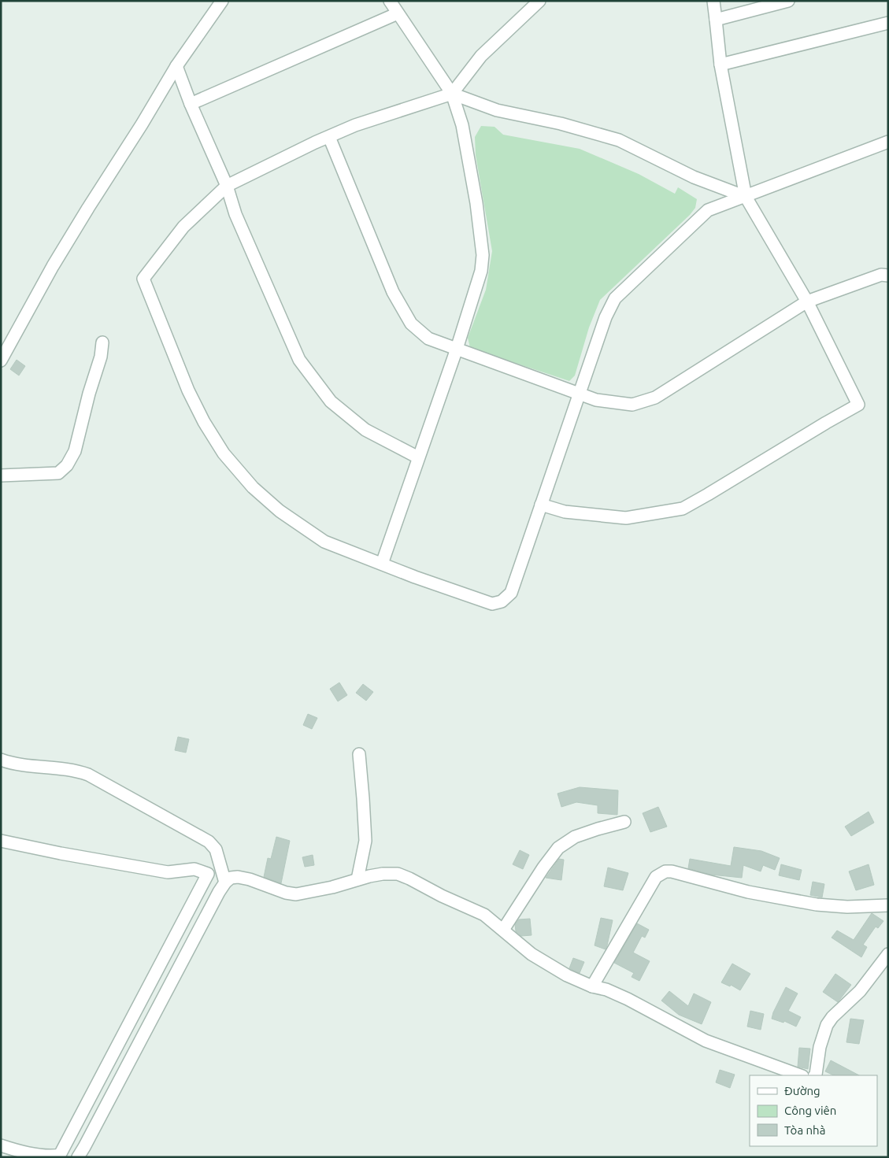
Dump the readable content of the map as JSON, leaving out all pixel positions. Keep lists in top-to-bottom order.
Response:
{
  "legend": ["Đường", "Công viên", "Tòa nhà"]
}
